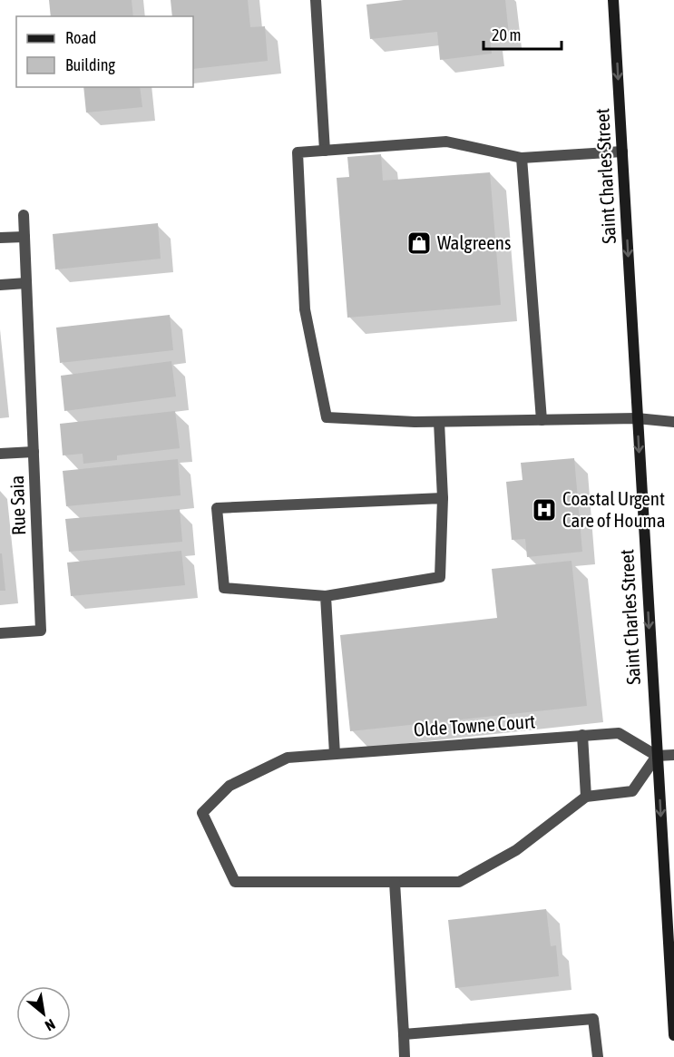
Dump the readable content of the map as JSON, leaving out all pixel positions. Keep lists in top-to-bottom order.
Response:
{
  "streets": {
    "street": ["Saint Charles Street", "Rue Saia", "Olde Towne Court"]
  },
  "crossings": [
    ["Saint Charles Street", "Olde Towne Court"]
  ],
  "one_way": ["Saint Charles Street"],
  "places": {
    "shop": ["Walgreens"],
    "hospital": ["Coastal Urgent Care of Houma"]
  },
  "legend": ["Road", "Building"],
  "scale_bar": "20 m",
  "north": "bottom right"
}
